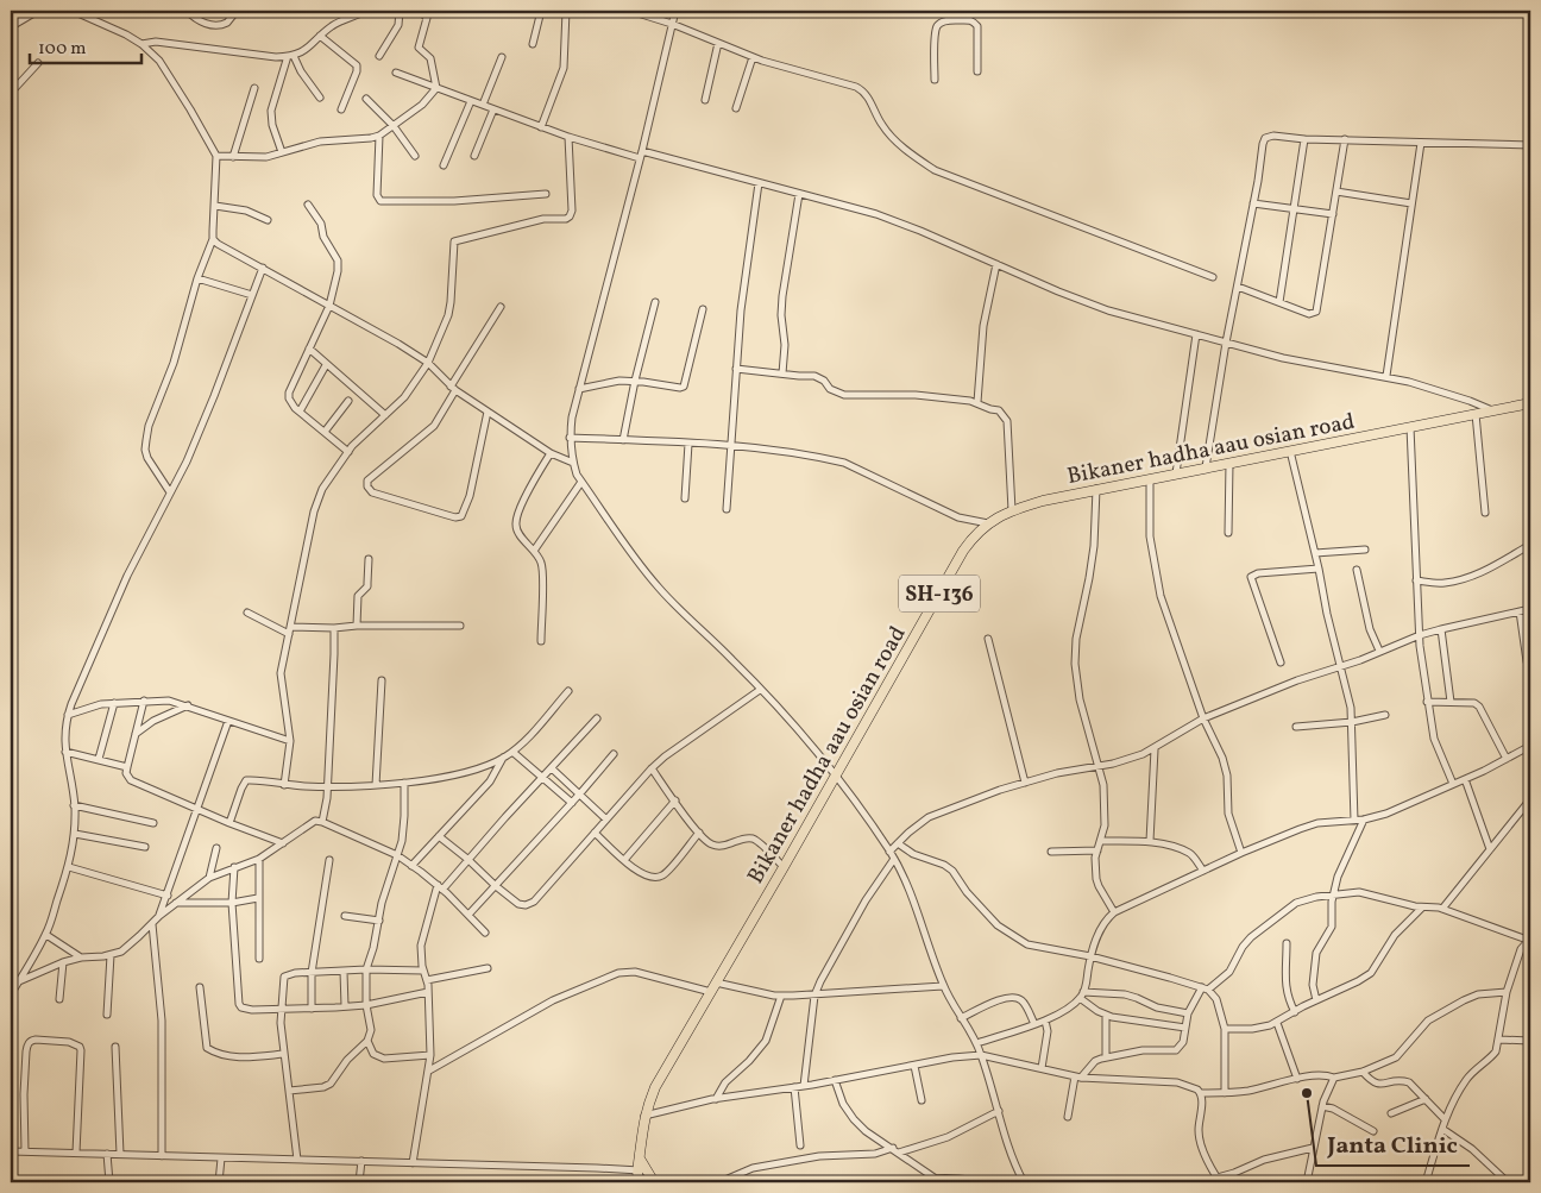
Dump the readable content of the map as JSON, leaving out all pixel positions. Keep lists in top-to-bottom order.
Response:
{
  "streets": {
    "main road": ["Bikaner hadha aau osian road", "SH-136"]
  },
  "places": ["Janta Clinic"],
  "scale_bar": "100 m"
}
